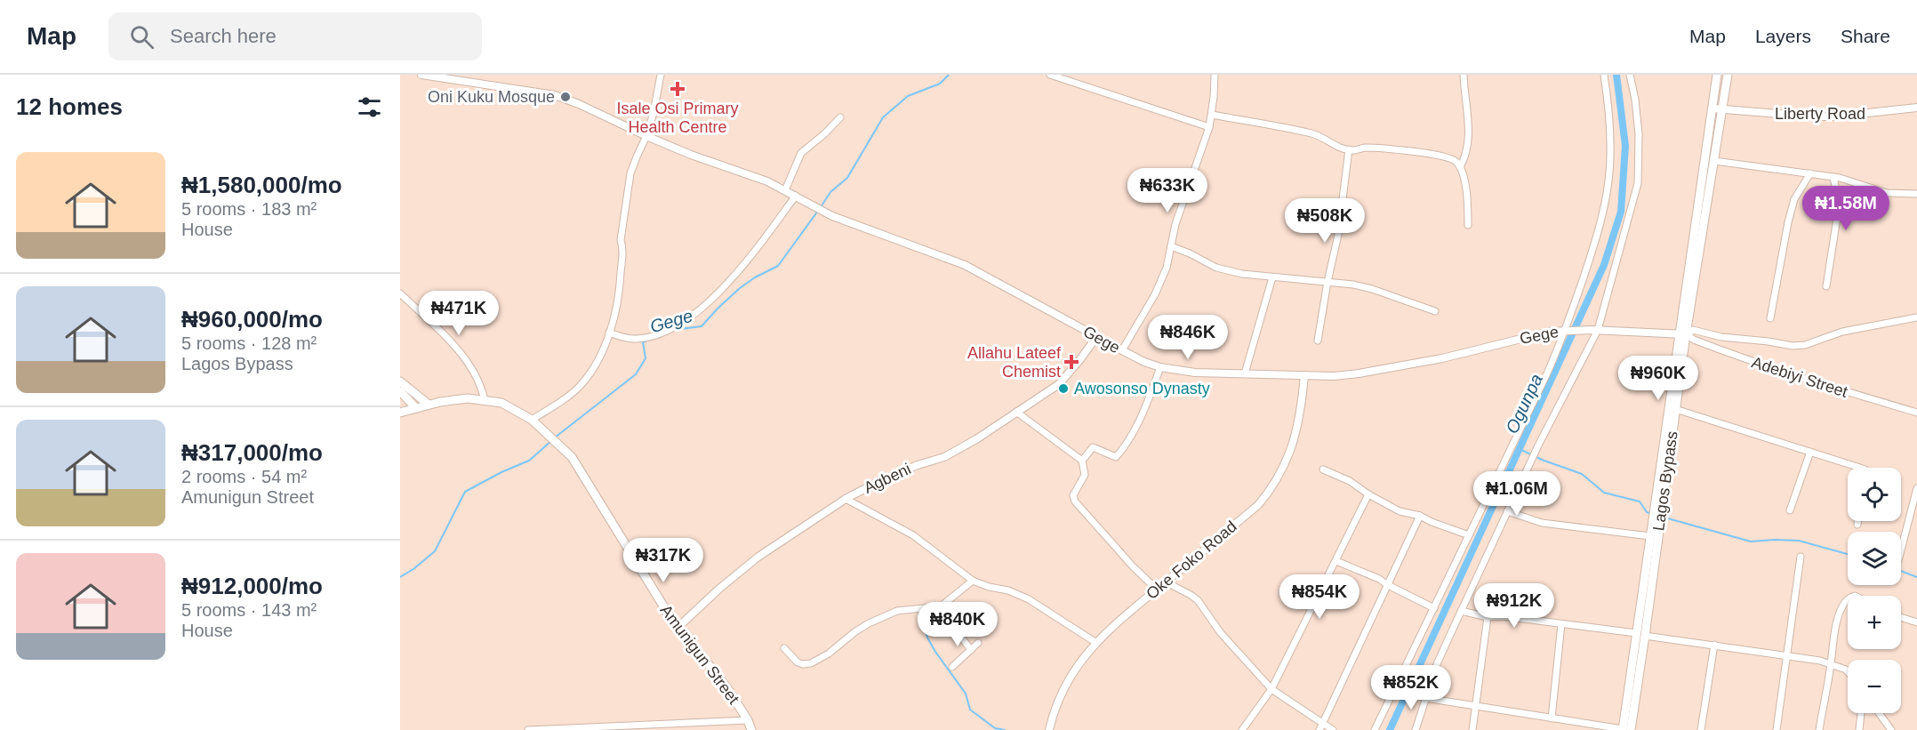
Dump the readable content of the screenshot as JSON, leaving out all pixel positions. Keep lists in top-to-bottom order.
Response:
{
  "streets": {
    "main road": ["Lagos Bypass", "Amunigun Street"],
    "street": [
      "Liberty Road",
      "Gege",
      "Adebiyi Street",
      "Agbeni",
      "Oke Foko Road"
    ]
  },
  "crossings": [
    ["Liberty Road", "Lagos Bypass"],
    ["Gege", "Adebiyi Street"],
    ["Gege", "Agbeni"],
    ["Gege", "Lagos Bypass"],
    ["Gege", "Oke Foko Road"],
    ["Adebiyi Street", "Lagos Bypass"],
    ["Agbeni", "Amunigun Street"]
  ],
  "water": ["Gege", "Ogunpa"],
  "places": {
    "health": ["Isale Osi Primary Health Centre", "Allahu Lateef Chemist"],
    "other": ["Oni Kuku Mosque", "Awosonso Dynasty"]
  },
  "page": {
    "header": "Map",
    "search": "Search here",
    "nav": ["Map", "Layers", "Share"],
    "heading": "12 homes",
    "list": [
      {
        "name": "₦1,580,000/mo",
        "note": "5 rooms · 183 m² · House"
      },
      {
        "name": "₦960,000/mo",
        "note": "5 rooms · 128 m² · Lagos Bypass"
      },
      {
        "name": "₦317,000/mo",
        "note": "2 rooms · 54 m² · Amunigun Street"
      },
      {
        "name": "₦912,000/mo",
        "note": "5 rooms · 143 m² · House"
      }
    ],
    "price": [
      "₦633K",
      "₦1.58M",
      "₦508K",
      "₦471K",
      "₦846K",
      "₦960K",
      "₦1.06M",
      "₦317K",
      "₦854K",
      "₦912K",
      "₦840K",
      "₦852K"
    ],
    "map_buttons": ["+", "−"]
  }
}
